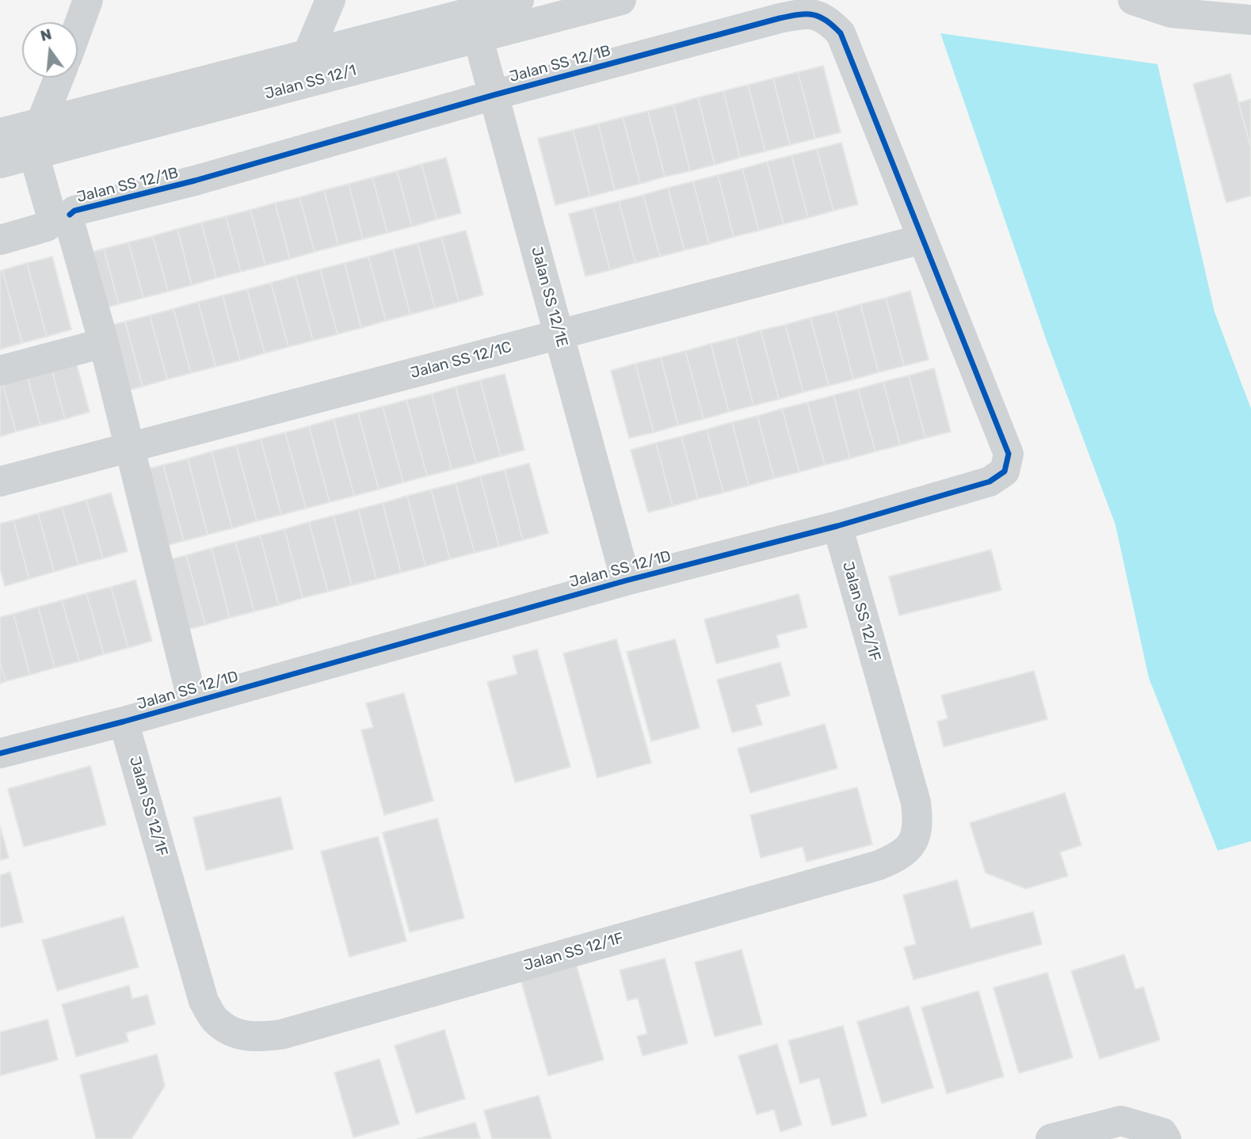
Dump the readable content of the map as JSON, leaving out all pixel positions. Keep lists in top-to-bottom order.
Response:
{
  "streets": {
    "street": [
      "Jalan SS 12/1B",
      "Jalan SS 12/1",
      "Jalan SS 12/1E",
      "Jalan SS 12/1C",
      "Jalan SS 12/1D",
      "Jalan SS 12/1F"
    ]
  },
  "crossings": [
    ["Jalan SS 12/1B", "Jalan SS 12/1E"],
    ["Jalan SS 12/1B", "Jalan SS 12/1C"],
    ["Jalan SS 12/1B", "Jalan SS 12/1D"],
    ["Jalan SS 12/1", "Jalan SS 12/1E"],
    ["Jalan SS 12/1E", "Jalan SS 12/1C"],
    ["Jalan SS 12/1E", "Jalan SS 12/1D"],
    ["Jalan SS 12/1C", "Jalan SS 12/1D"],
    ["Jalan SS 12/1D", "Jalan SS 12/1F"]
  ],
  "north": "top"
}
